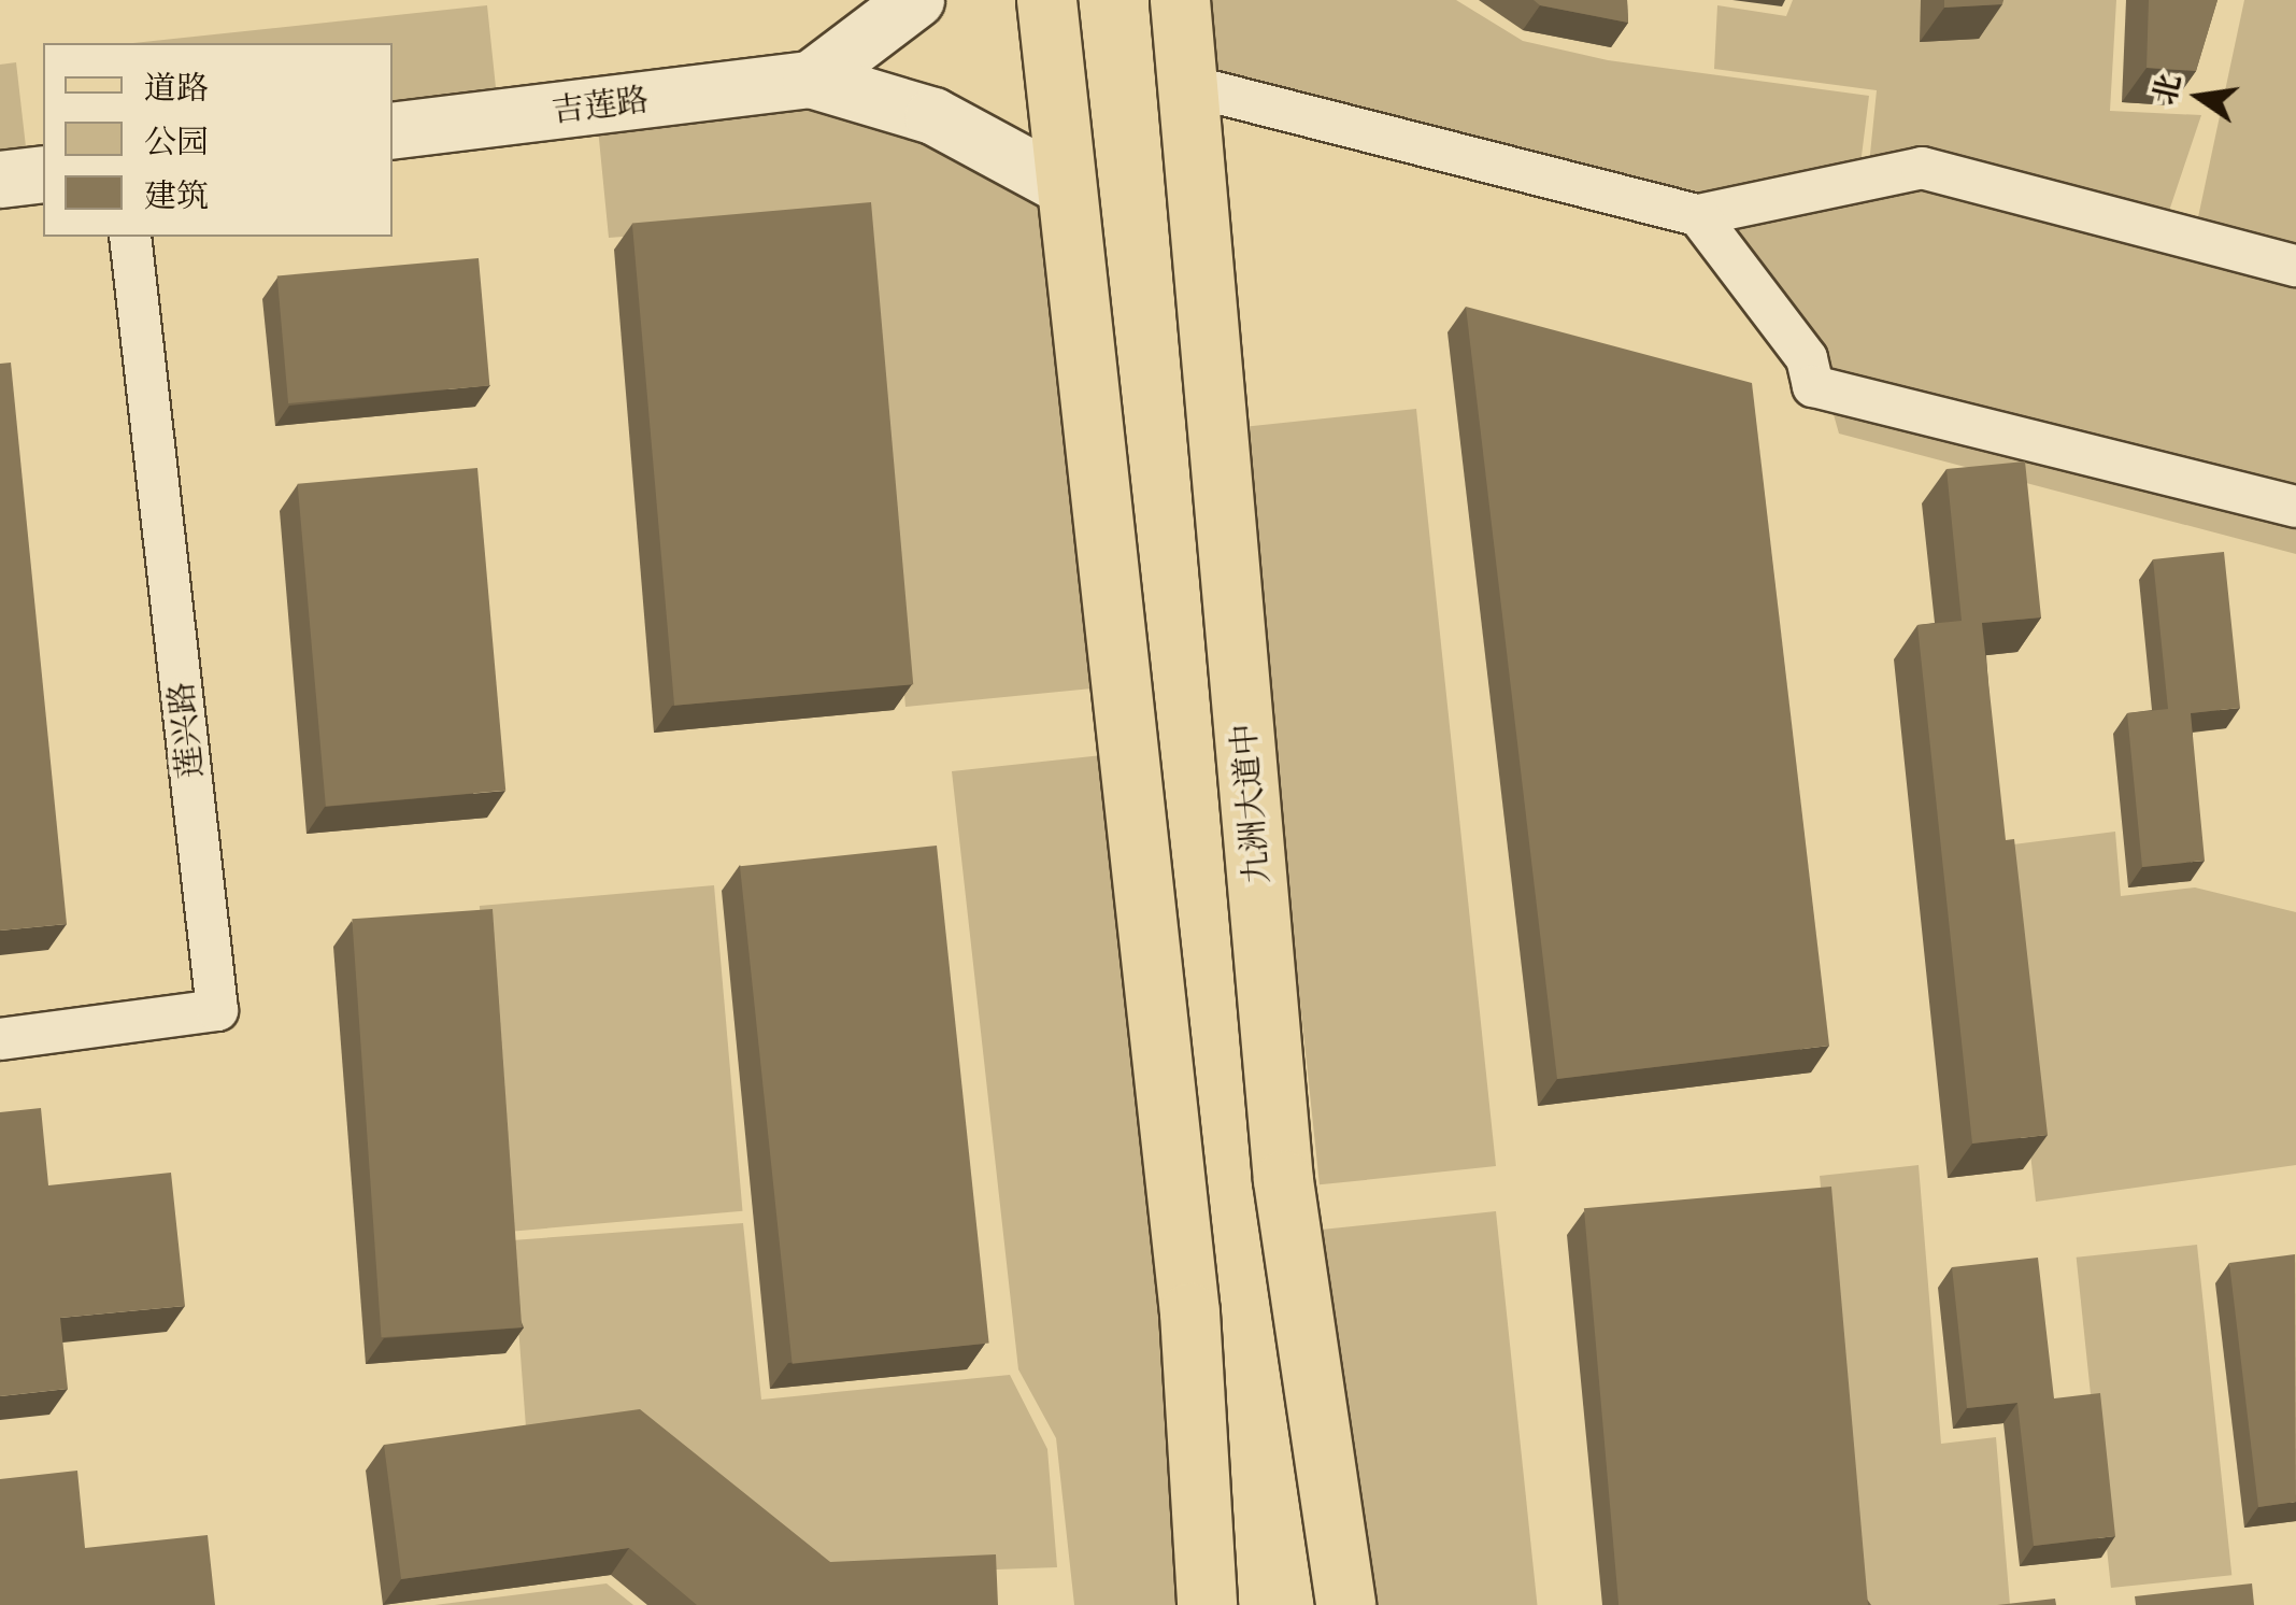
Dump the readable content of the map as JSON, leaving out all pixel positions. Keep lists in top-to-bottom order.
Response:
{
  "streets": {
    "main road": ["吉莲路", "九洲大道中"],
    "street": ["莲兴路"]
  },
  "legend": ["道路", "公园", "建筑"],
  "north": "left"
}
